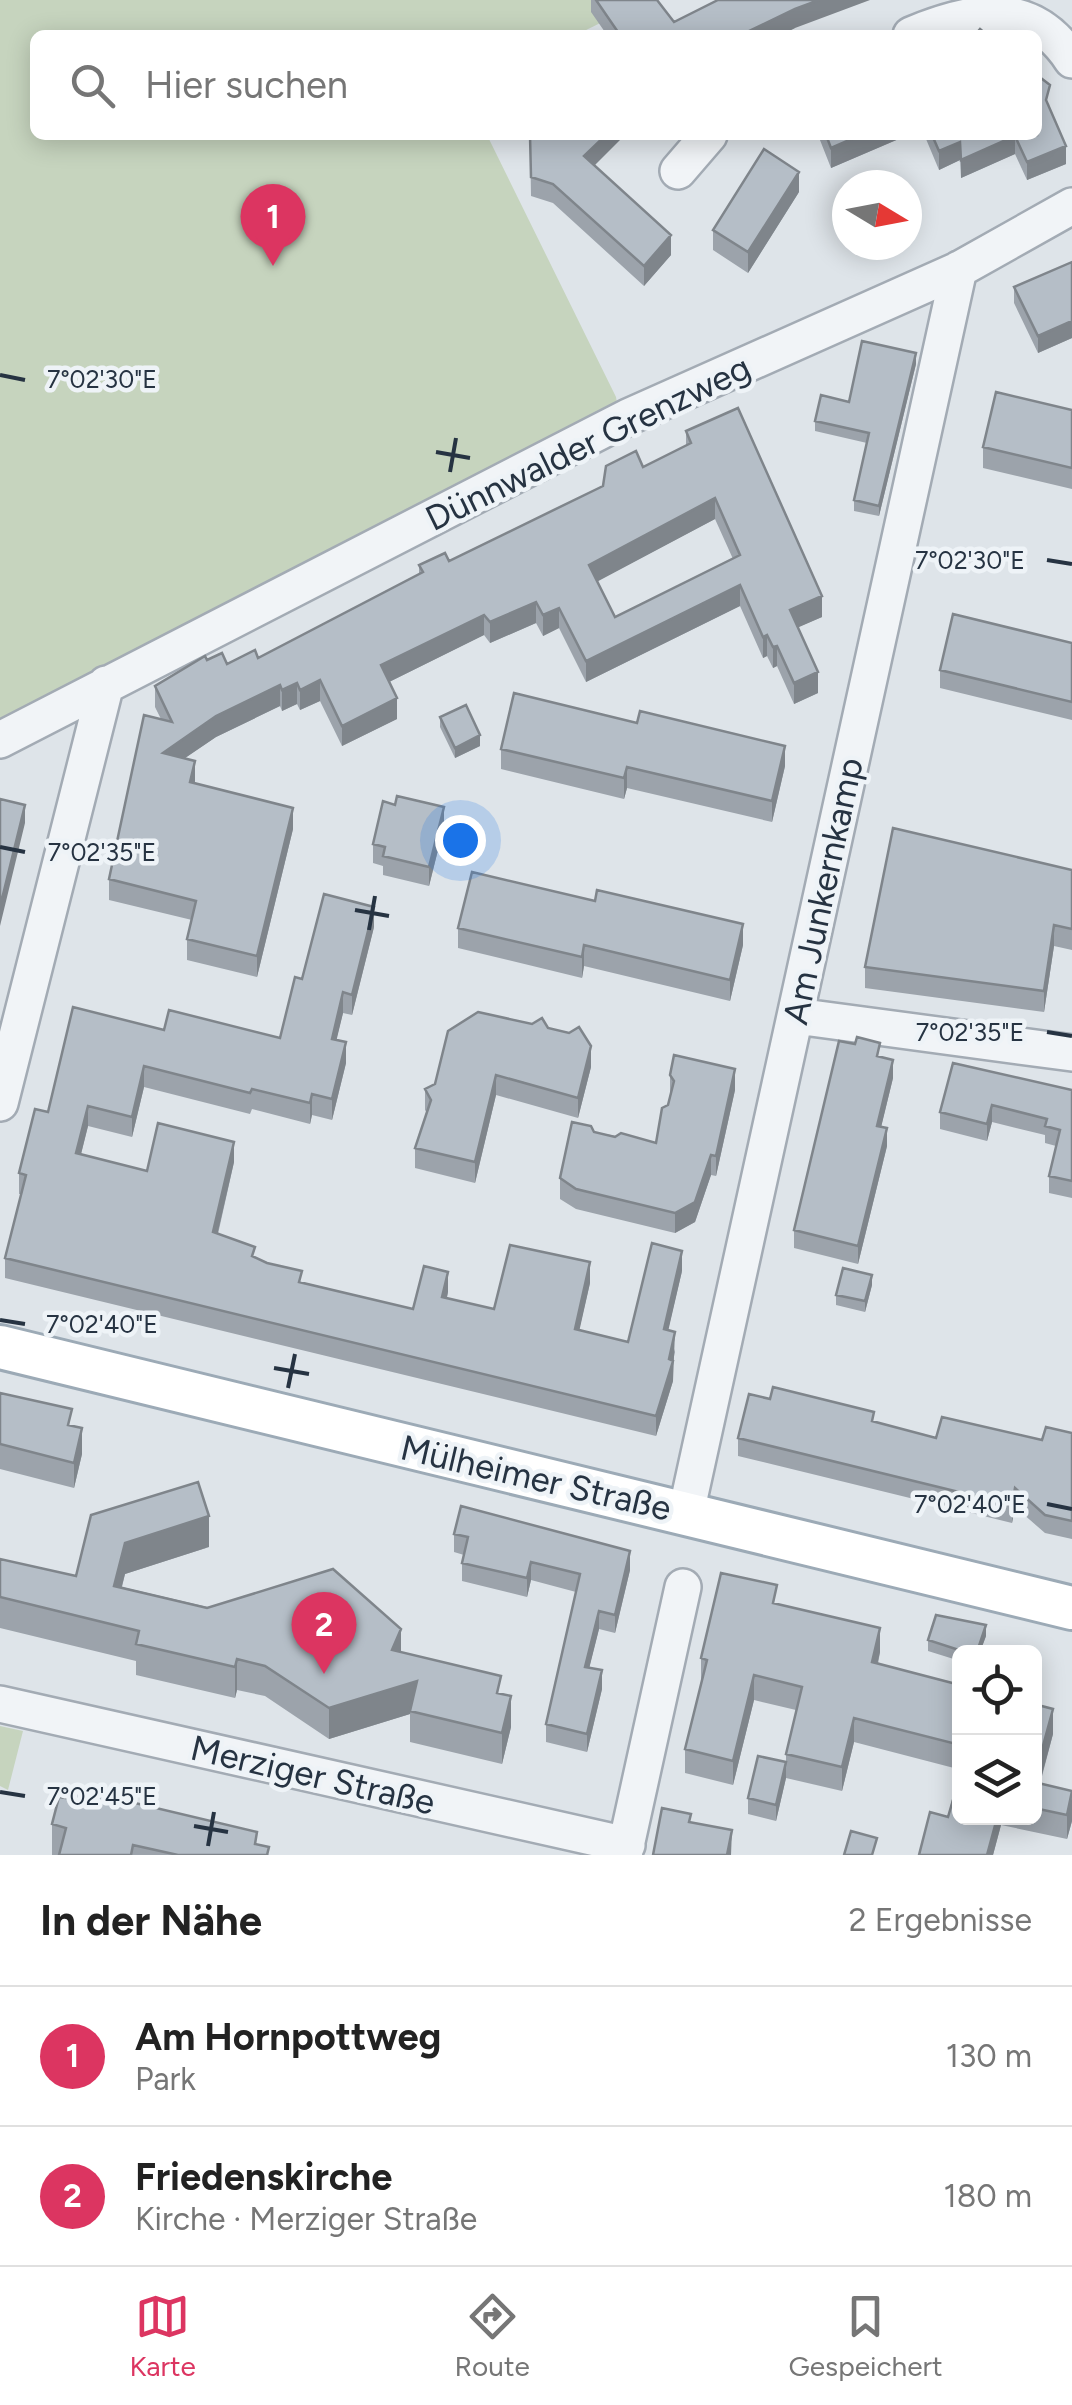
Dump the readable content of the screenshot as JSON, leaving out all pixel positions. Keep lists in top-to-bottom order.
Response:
{
  "streets": {
    "main road": ["Mülheimer Straße"],
    "street": ["Dünnwalder Grenzweg", "Am Junkernkamp", "Merziger Straße"]
  },
  "crossings": [
    ["Dünnwalder Grenzweg", "Am Junkernkamp"],
    ["Am Junkernkamp", "Mülheimer Straße"]
  ],
  "north": "right",
  "page": {
    "search": "Hier suchen",
    "pins": ["1", "2"],
    "heading": ["In der Nähe", "2 Ergebnisse"],
    "list": [
      {
        "mark": "1",
        "name": "Am Hornpottweg",
        "note": "Park",
        "value": "130 m"
      },
      {
        "mark": "2",
        "name": "Friedenskirche",
        "note": "Kirche · Merziger Straße",
        "value": "180 m"
      }
    ],
    "nav": ["Karte", "Route", "Gespeichert"]
  },
  "coordinates": [
    "7°02'30\"E",
    "7°02'35\"E",
    "7°02'40\"E",
    "7°02'45\"E"
  ]
}
